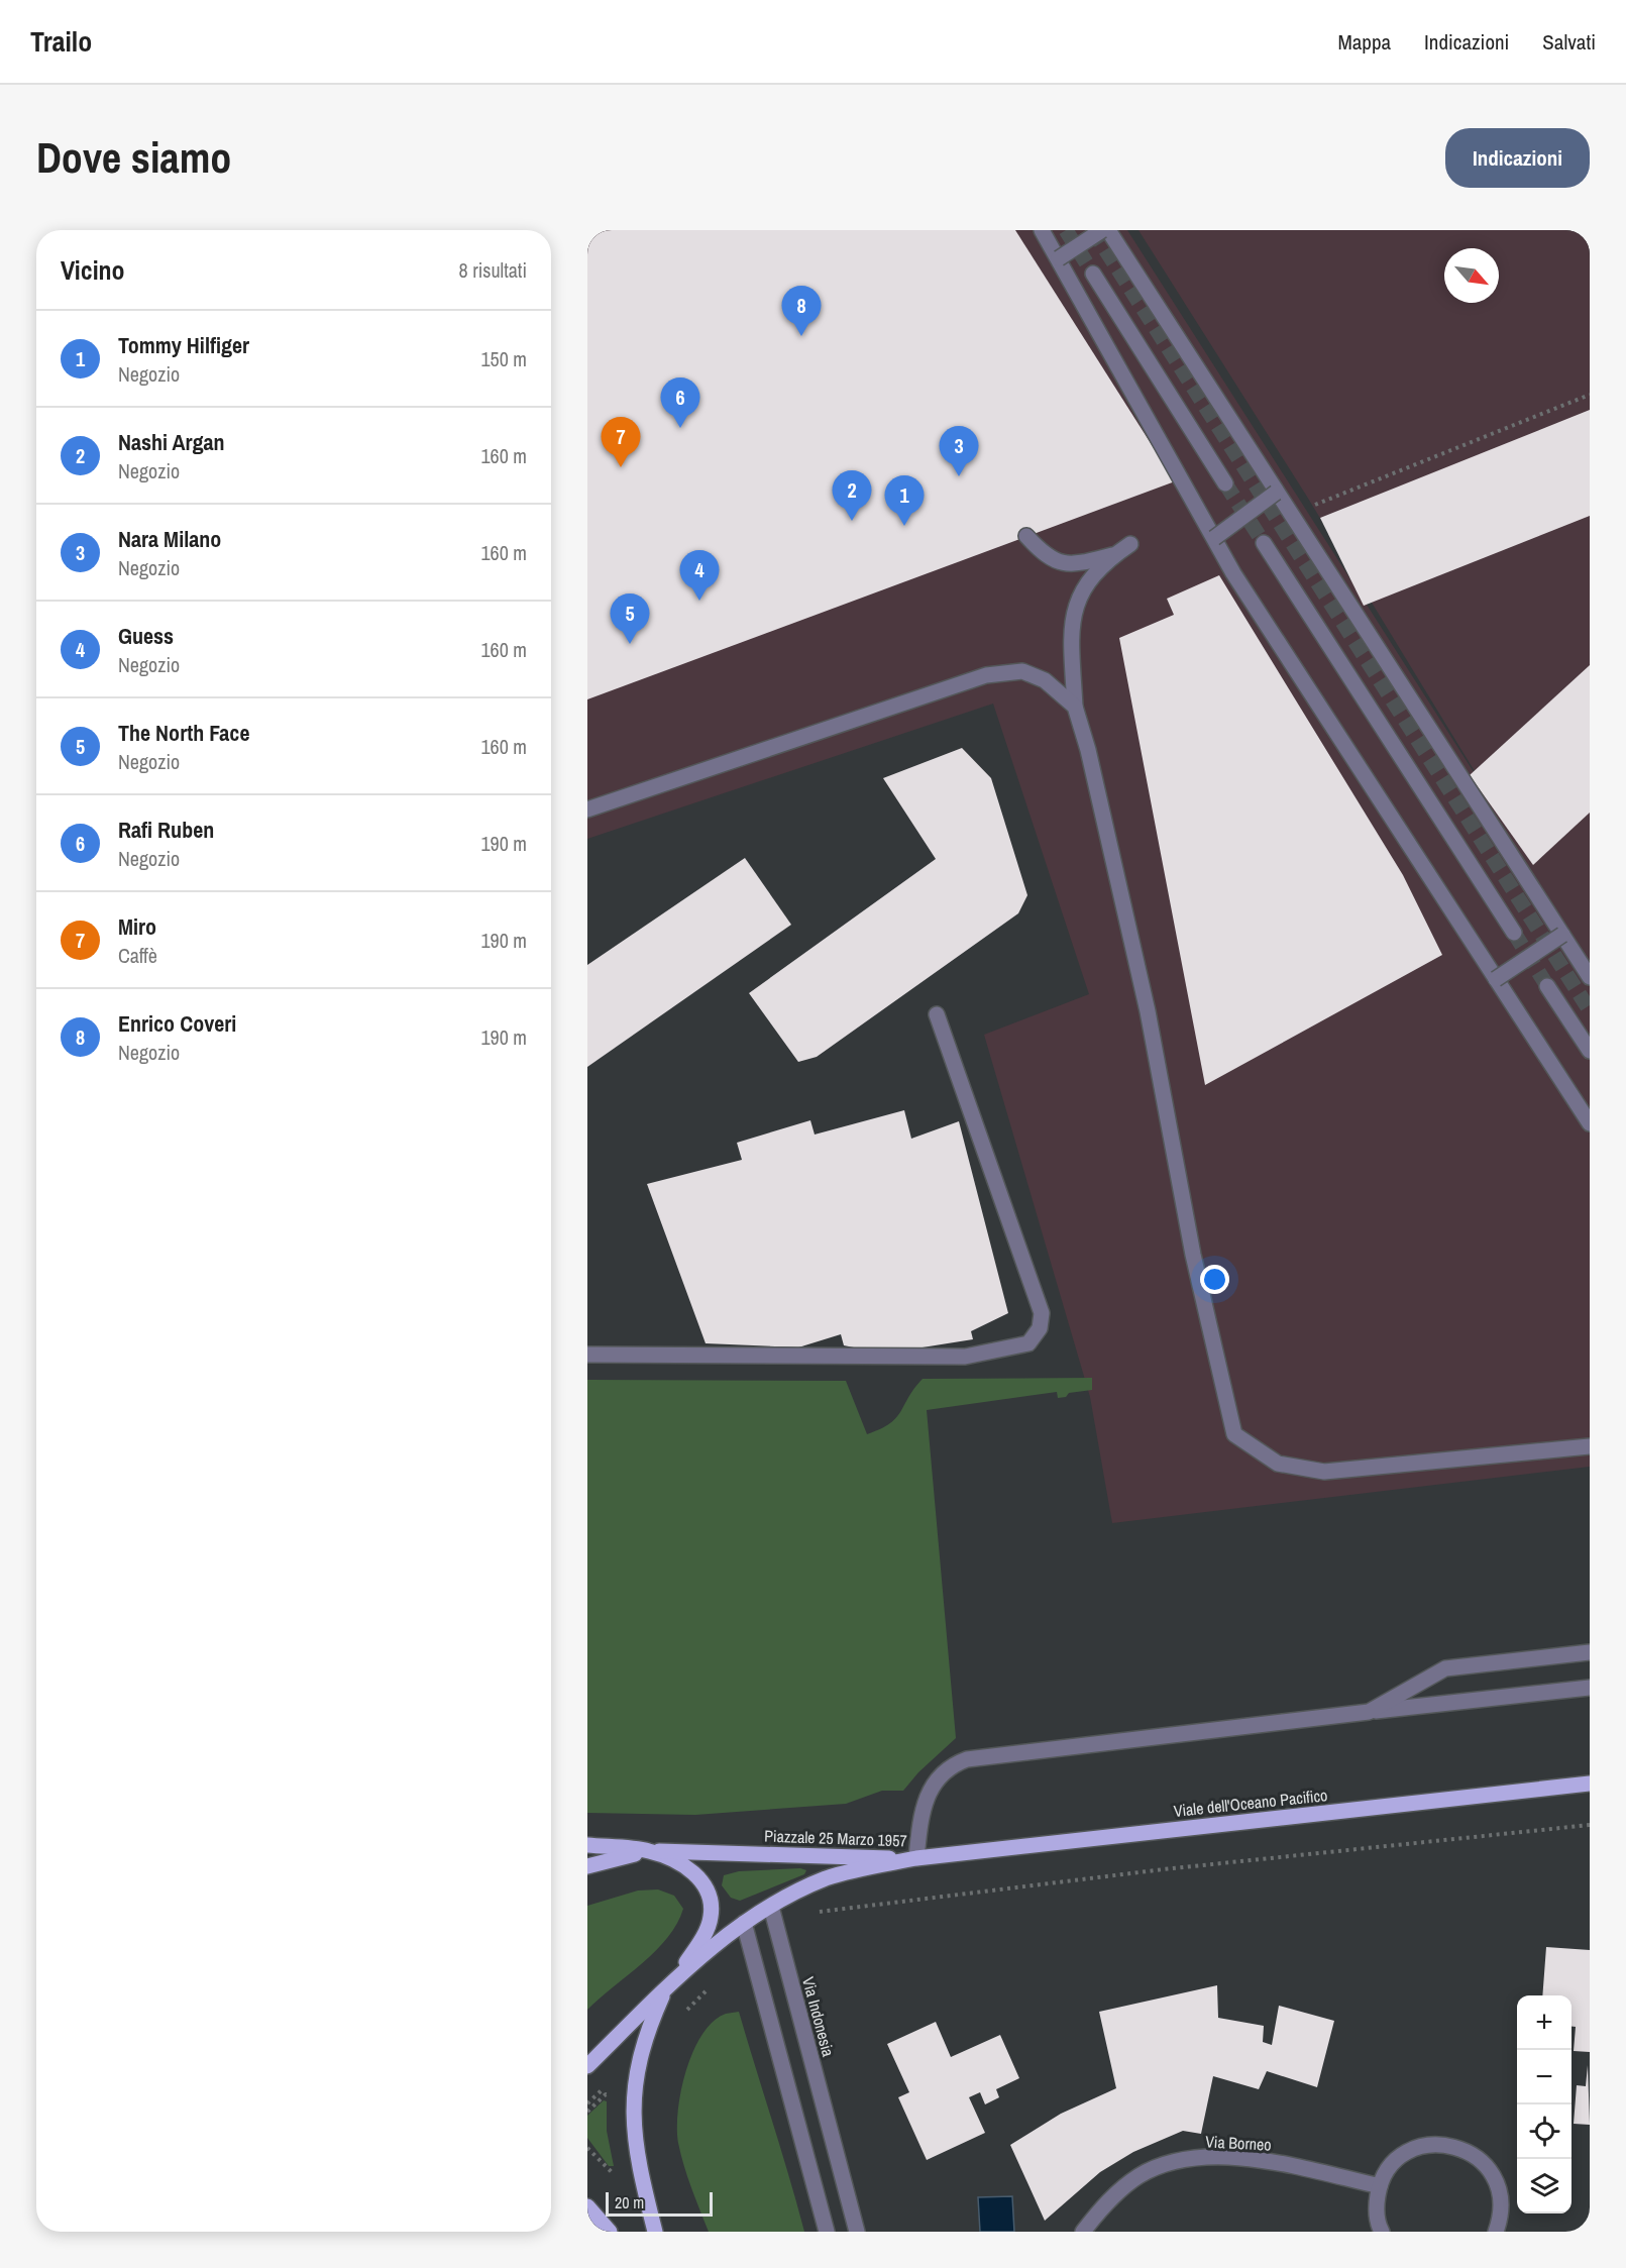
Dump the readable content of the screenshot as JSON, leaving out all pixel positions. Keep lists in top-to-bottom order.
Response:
{
  "streets": {
    "main road": ["Viale dell'Oceano Pacifico", "Piazzale 25 Marzo 1957"],
    "street": ["Via Indonesia", "Via Borneo"]
  },
  "crossings": [
    ["Viale dell'Oceano Pacifico", "Piazzale 25 Marzo 1957"],
    ["Piazzale 25 Marzo 1957", "Via Indonesia"]
  ],
  "scale_bar": "20 m",
  "north": "bottom right",
  "page": {
    "header": "Trailo",
    "nav": ["Mappa", "Indicazioni", "Salvati"],
    "buttons": "Indicazioni",
    "title": "Dove siamo",
    "heading": ["Vicino", "8 risultati"],
    "pins": [
      "8",
      "6",
      "7",
      "3",
      "2",
      "1",
      "4",
      "5"
    ],
    "list": [
      {
        "mark": "1",
        "name": "Tommy Hilfiger",
        "note": "Negozio",
        "value": "150 m"
      },
      {
        "mark": "2",
        "name": "Nashi Argan",
        "note": "Negozio",
        "value": "160 m"
      },
      {
        "mark": "3",
        "name": "Nara Milano",
        "note": "Negozio",
        "value": "160 m"
      },
      {
        "mark": "4",
        "name": "Guess",
        "note": "Negozio",
        "value": "160 m"
      },
      {
        "mark": "5",
        "name": "The North Face",
        "note": "Negozio",
        "value": "160 m"
      },
      {
        "mark": "6",
        "name": "Rafi Ruben",
        "note": "Negozio",
        "value": "190 m"
      },
      {
        "mark": "7",
        "name": "Miro",
        "note": "Caffè",
        "value": "190 m"
      },
      {
        "mark": "8",
        "name": "Enrico Coveri",
        "note": "Negozio",
        "value": "190 m"
      }
    ],
    "map_buttons": ["+", "−"],
    "scale": "20 m"
  }
}
